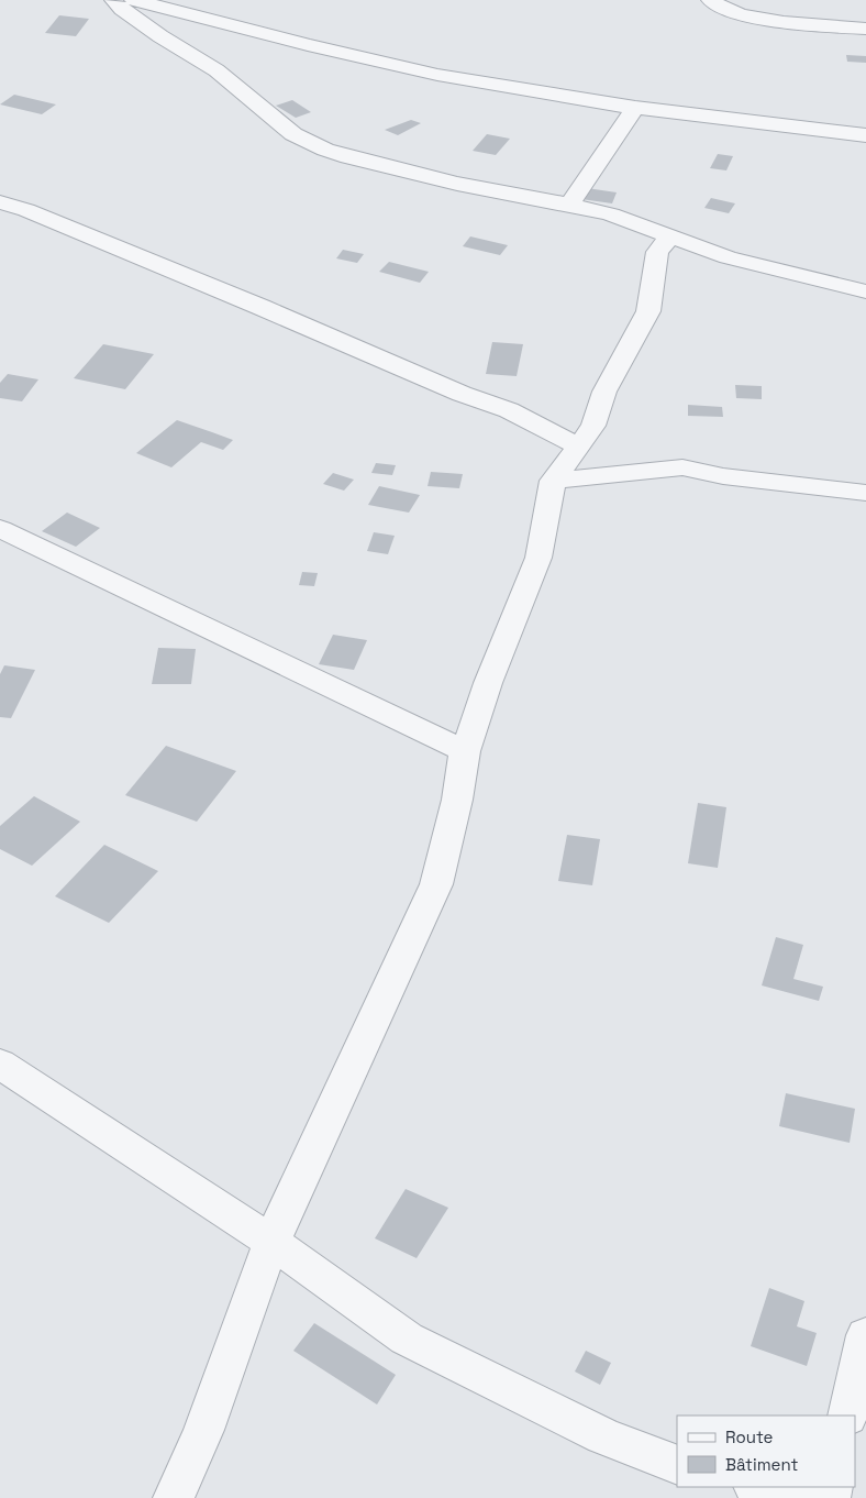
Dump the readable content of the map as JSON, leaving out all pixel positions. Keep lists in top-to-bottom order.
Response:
{
  "legend": ["Route", "Bâtiment"]
}
